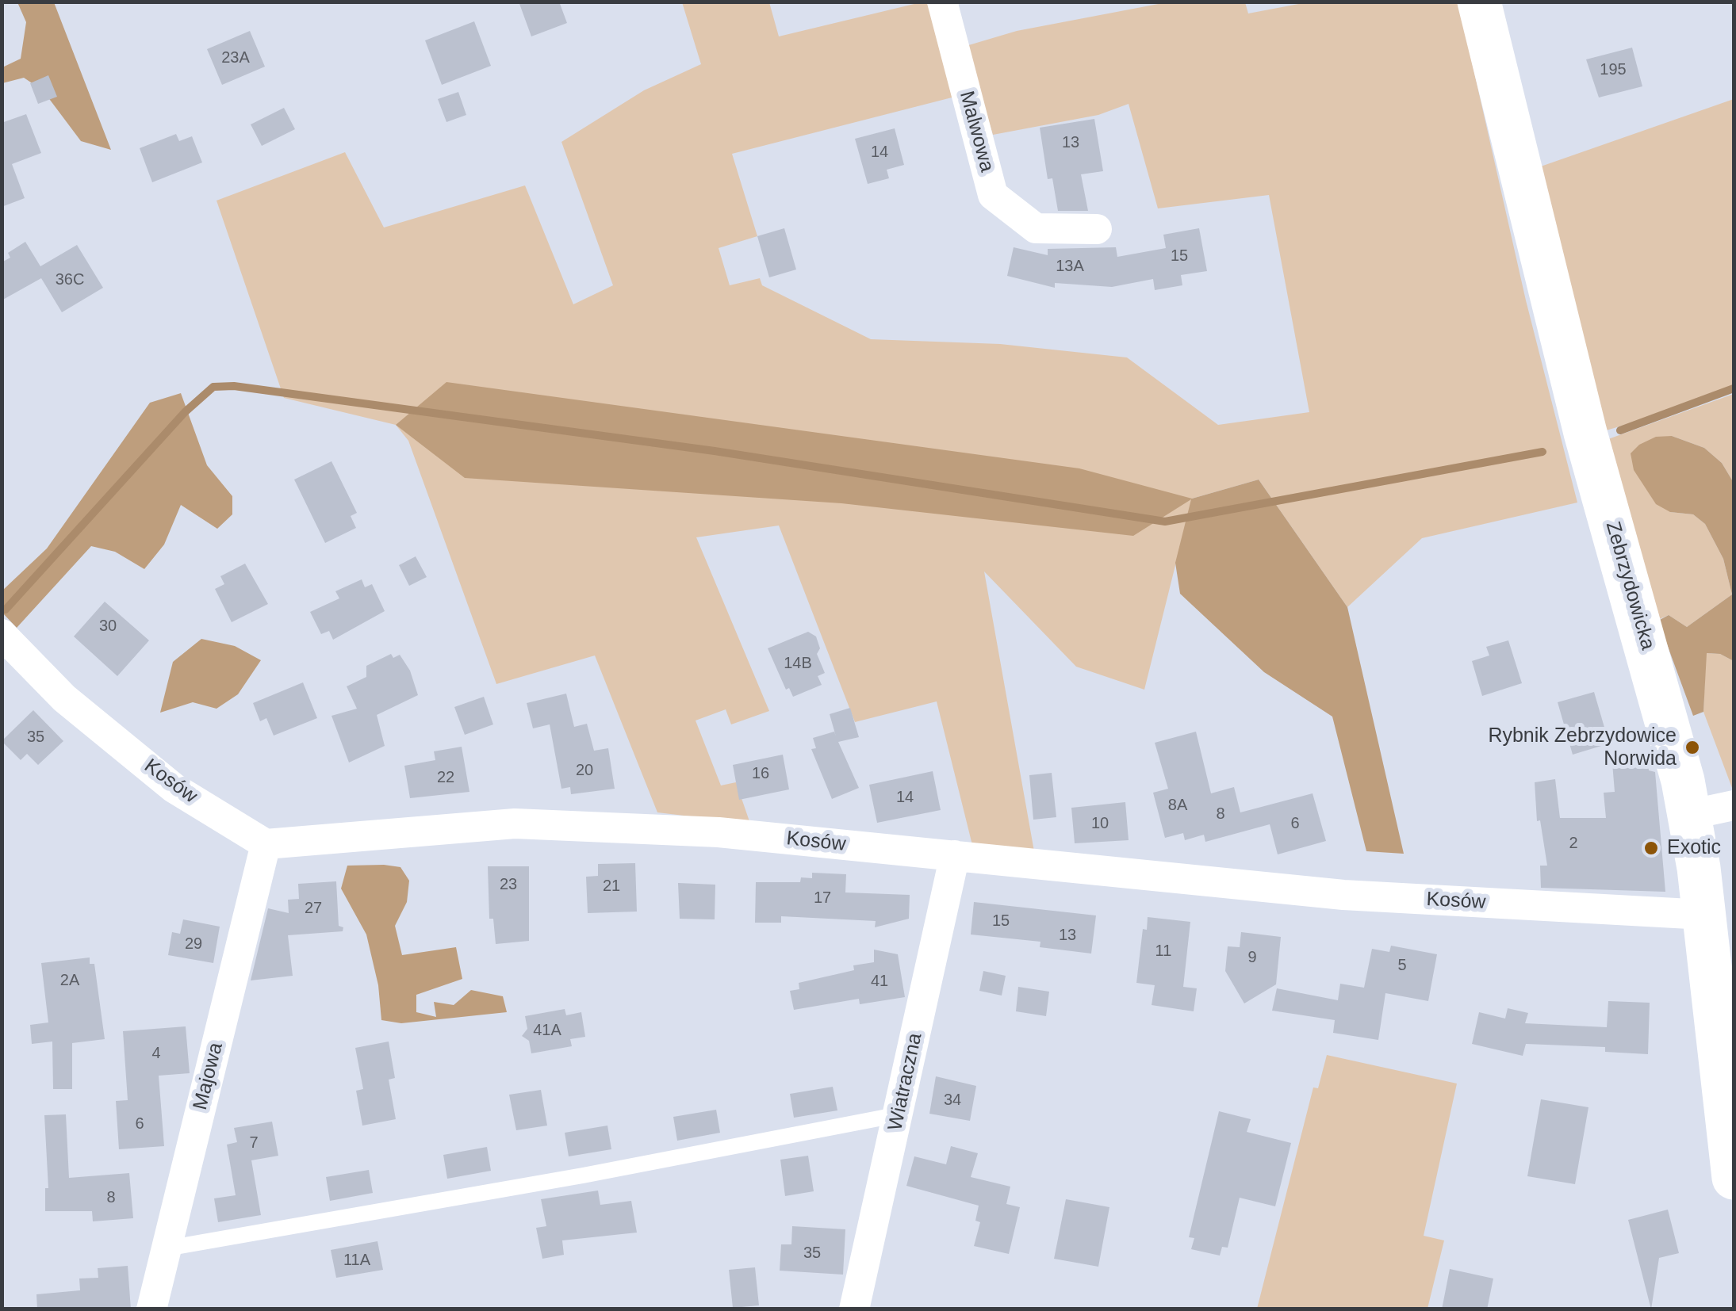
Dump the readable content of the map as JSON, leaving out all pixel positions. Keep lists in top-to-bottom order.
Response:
{
  "streets": {
    "street": [
      "Malwowa",
      "Zebrzydowicka",
      "Kosów",
      "Majowa",
      "Wiatraczna"
    ]
  },
  "crossings": [
    ["Zebrzydowicka", "Kosów"],
    ["Kosów", "Majowa"],
    ["Kosów", "Wiatraczna"]
  ],
  "places": ["Rybnik Zebrzydowice Norwida", "Exotic"],
  "house_numbers": [
    "23A",
    "195",
    "13",
    "14",
    "15",
    "13A",
    "36C",
    "30",
    "14B",
    "35",
    "20",
    "16",
    "22",
    "14",
    "8A",
    "8",
    "10",
    "6",
    "2",
    "23",
    "21",
    "17",
    "27",
    "15",
    "13",
    "29",
    "11",
    "9",
    "5",
    "2A",
    "41",
    "41A",
    "4",
    "34",
    "6",
    "7",
    "8",
    "35",
    "11A"
  ]
}
